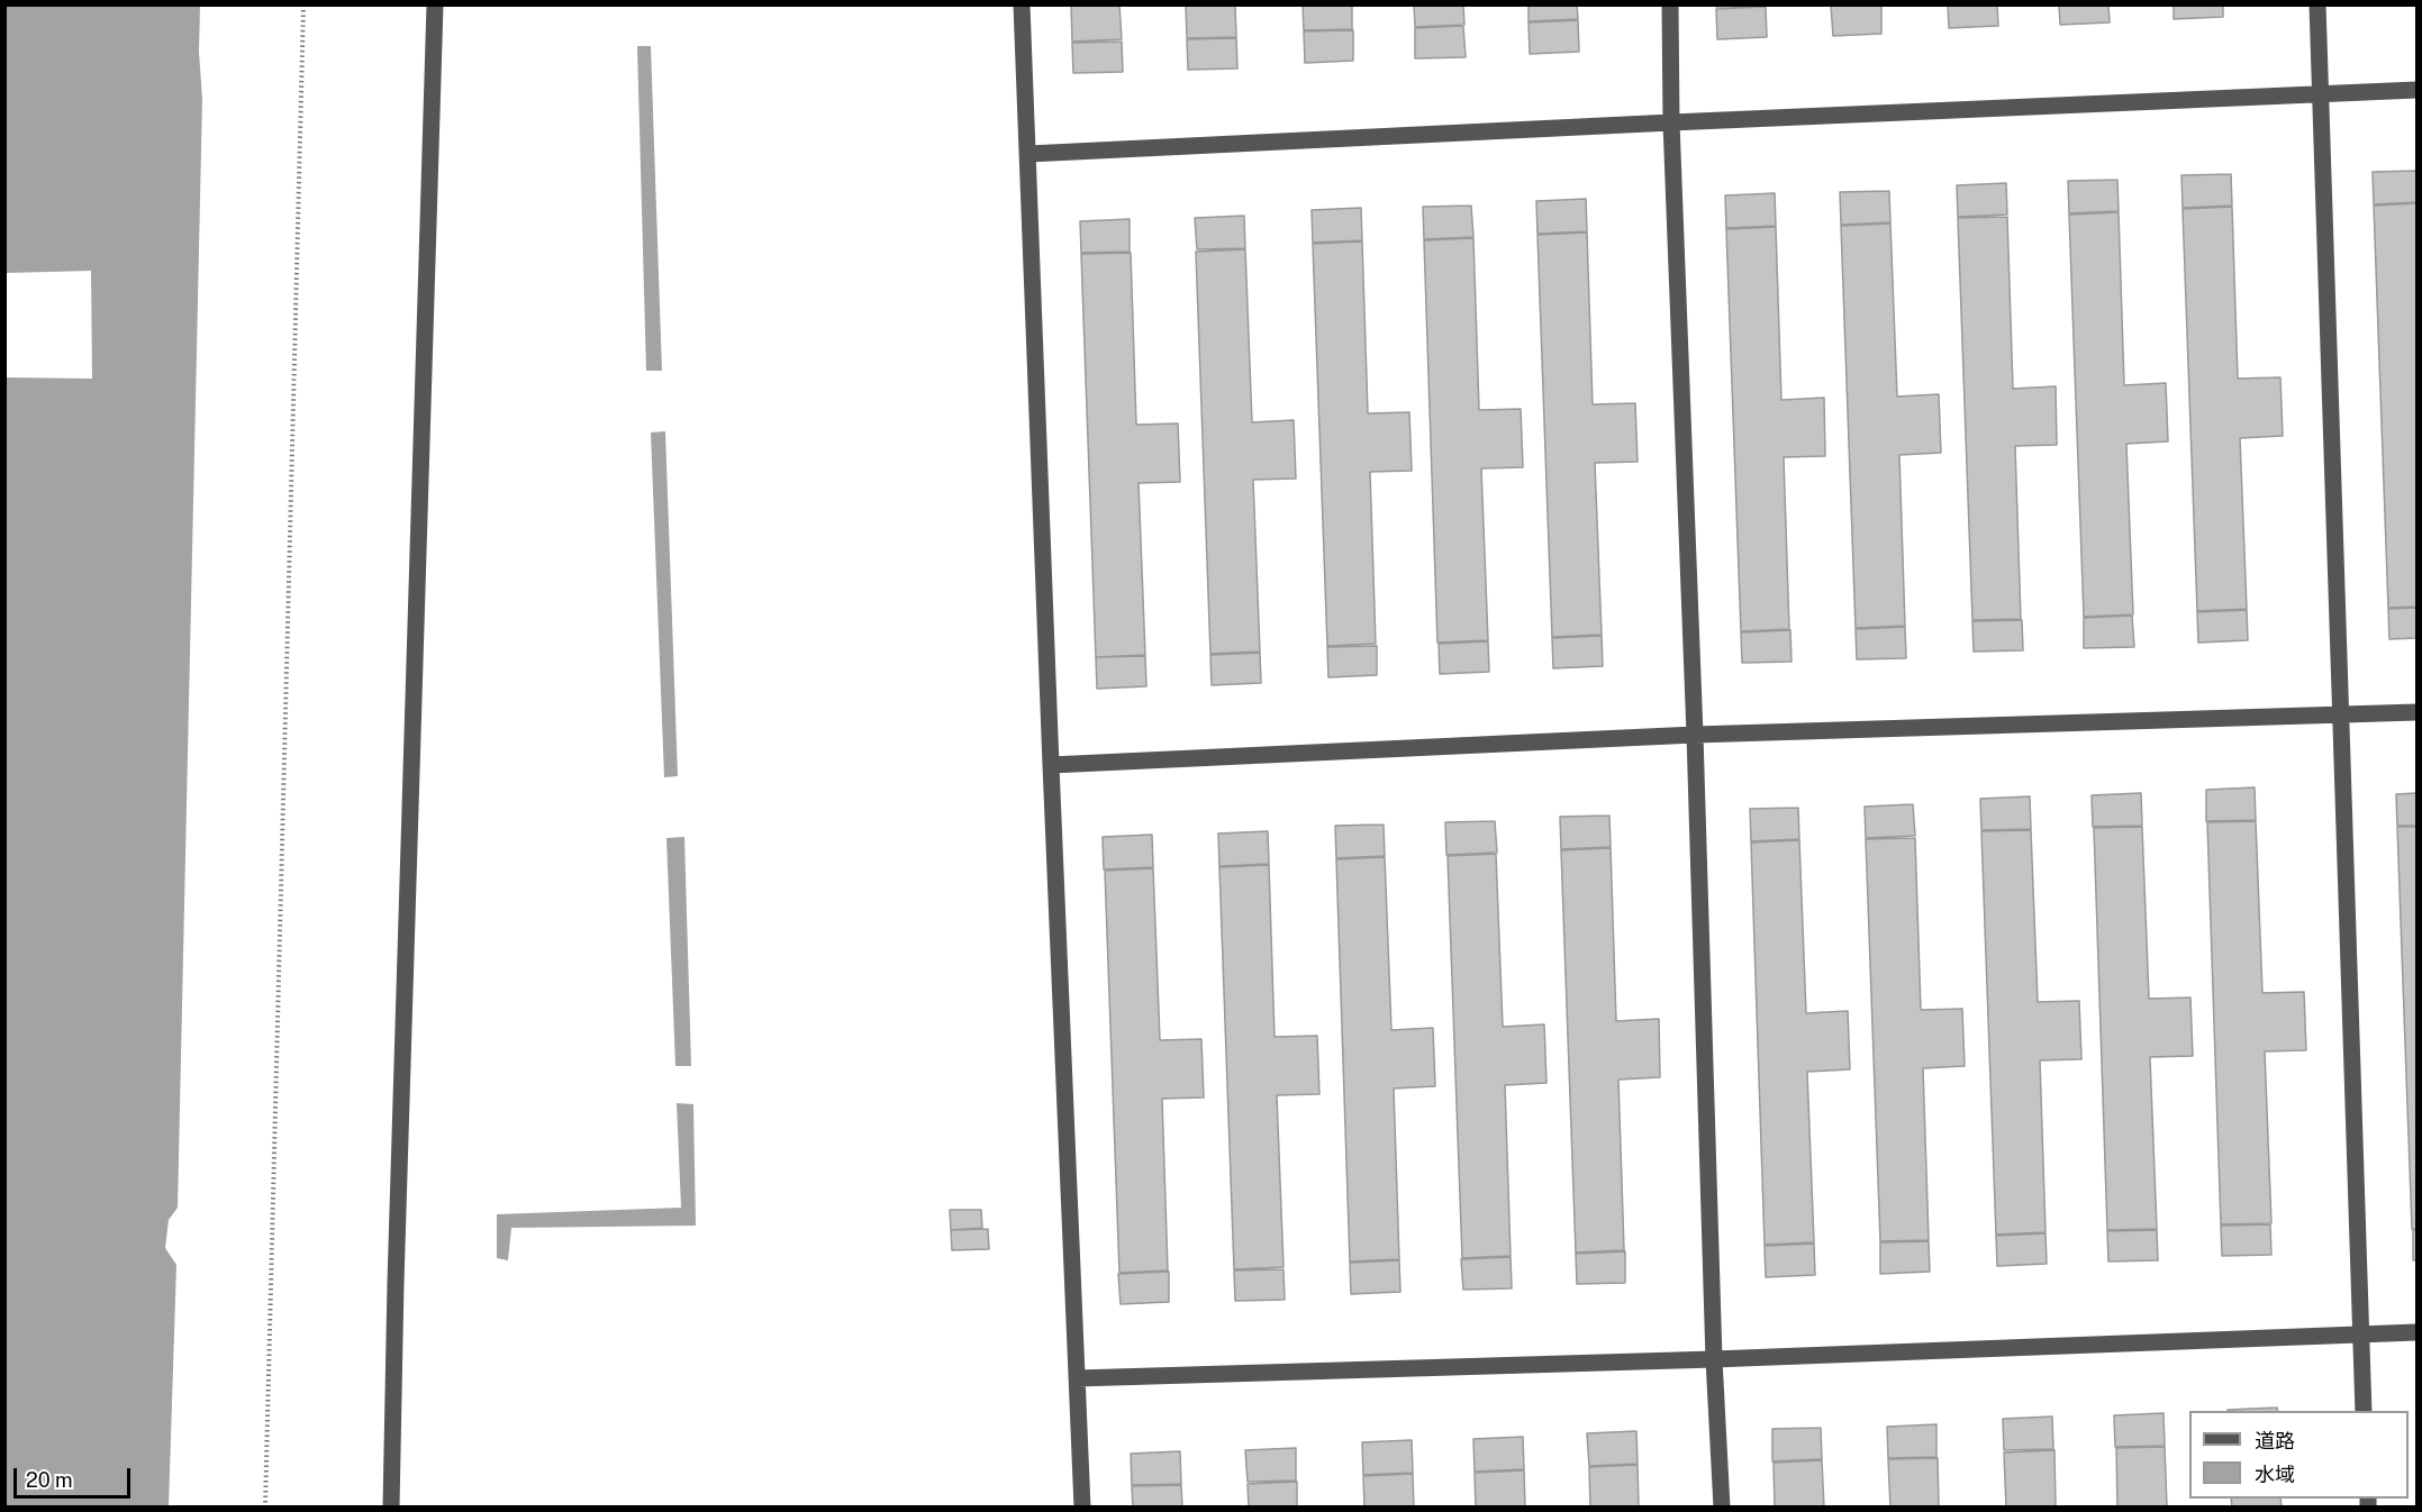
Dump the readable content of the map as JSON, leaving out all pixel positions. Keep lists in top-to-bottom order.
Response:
{
  "legend": ["道路", "水域"],
  "scale_bar": "20 m"
}
